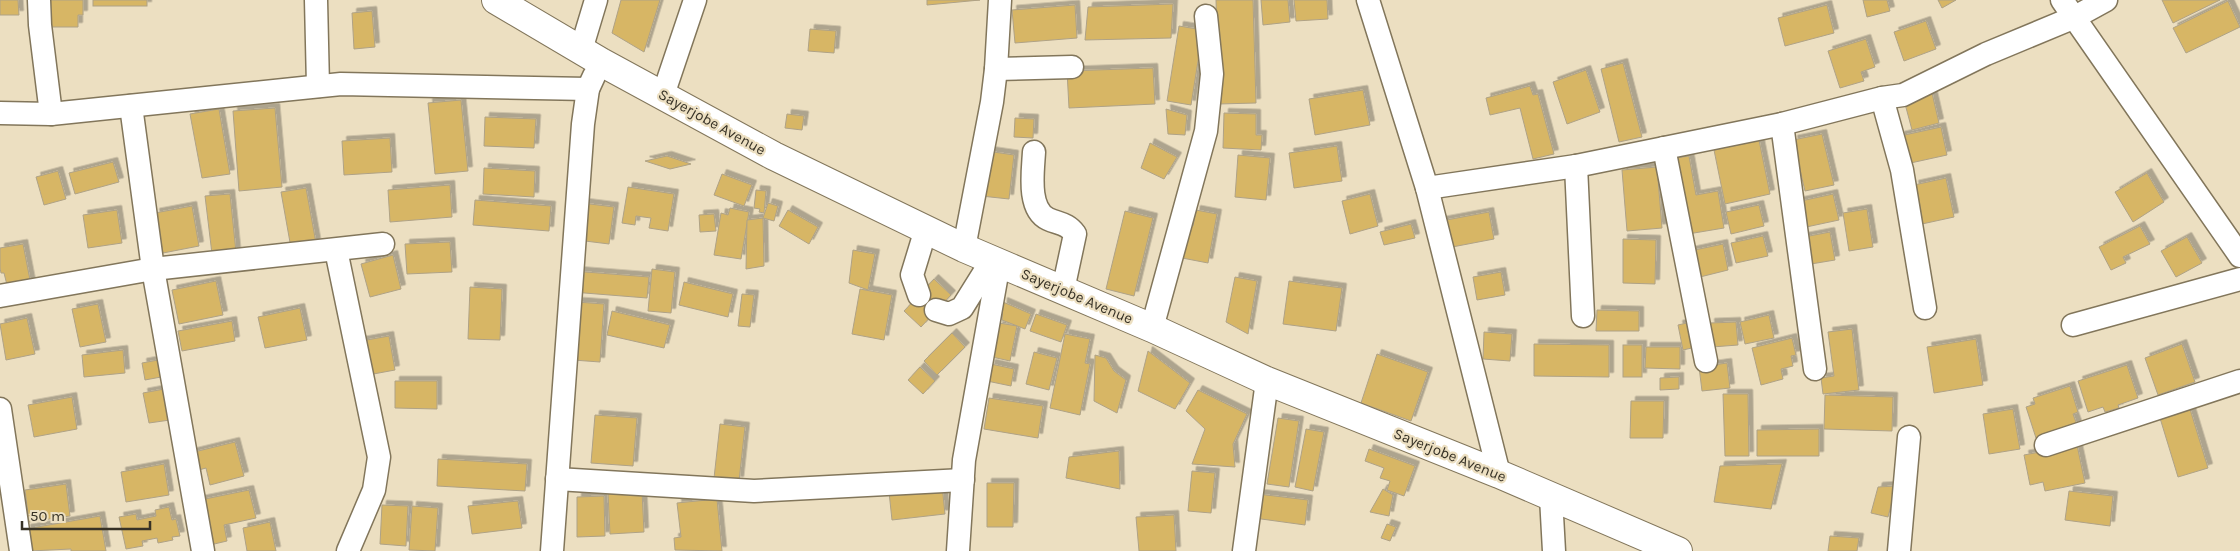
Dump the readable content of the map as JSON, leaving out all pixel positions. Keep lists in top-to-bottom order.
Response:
{
  "streets": {
    "main road": ["Sayerjobe Avenue"]
  },
  "scale_bar": "50 m"
}
